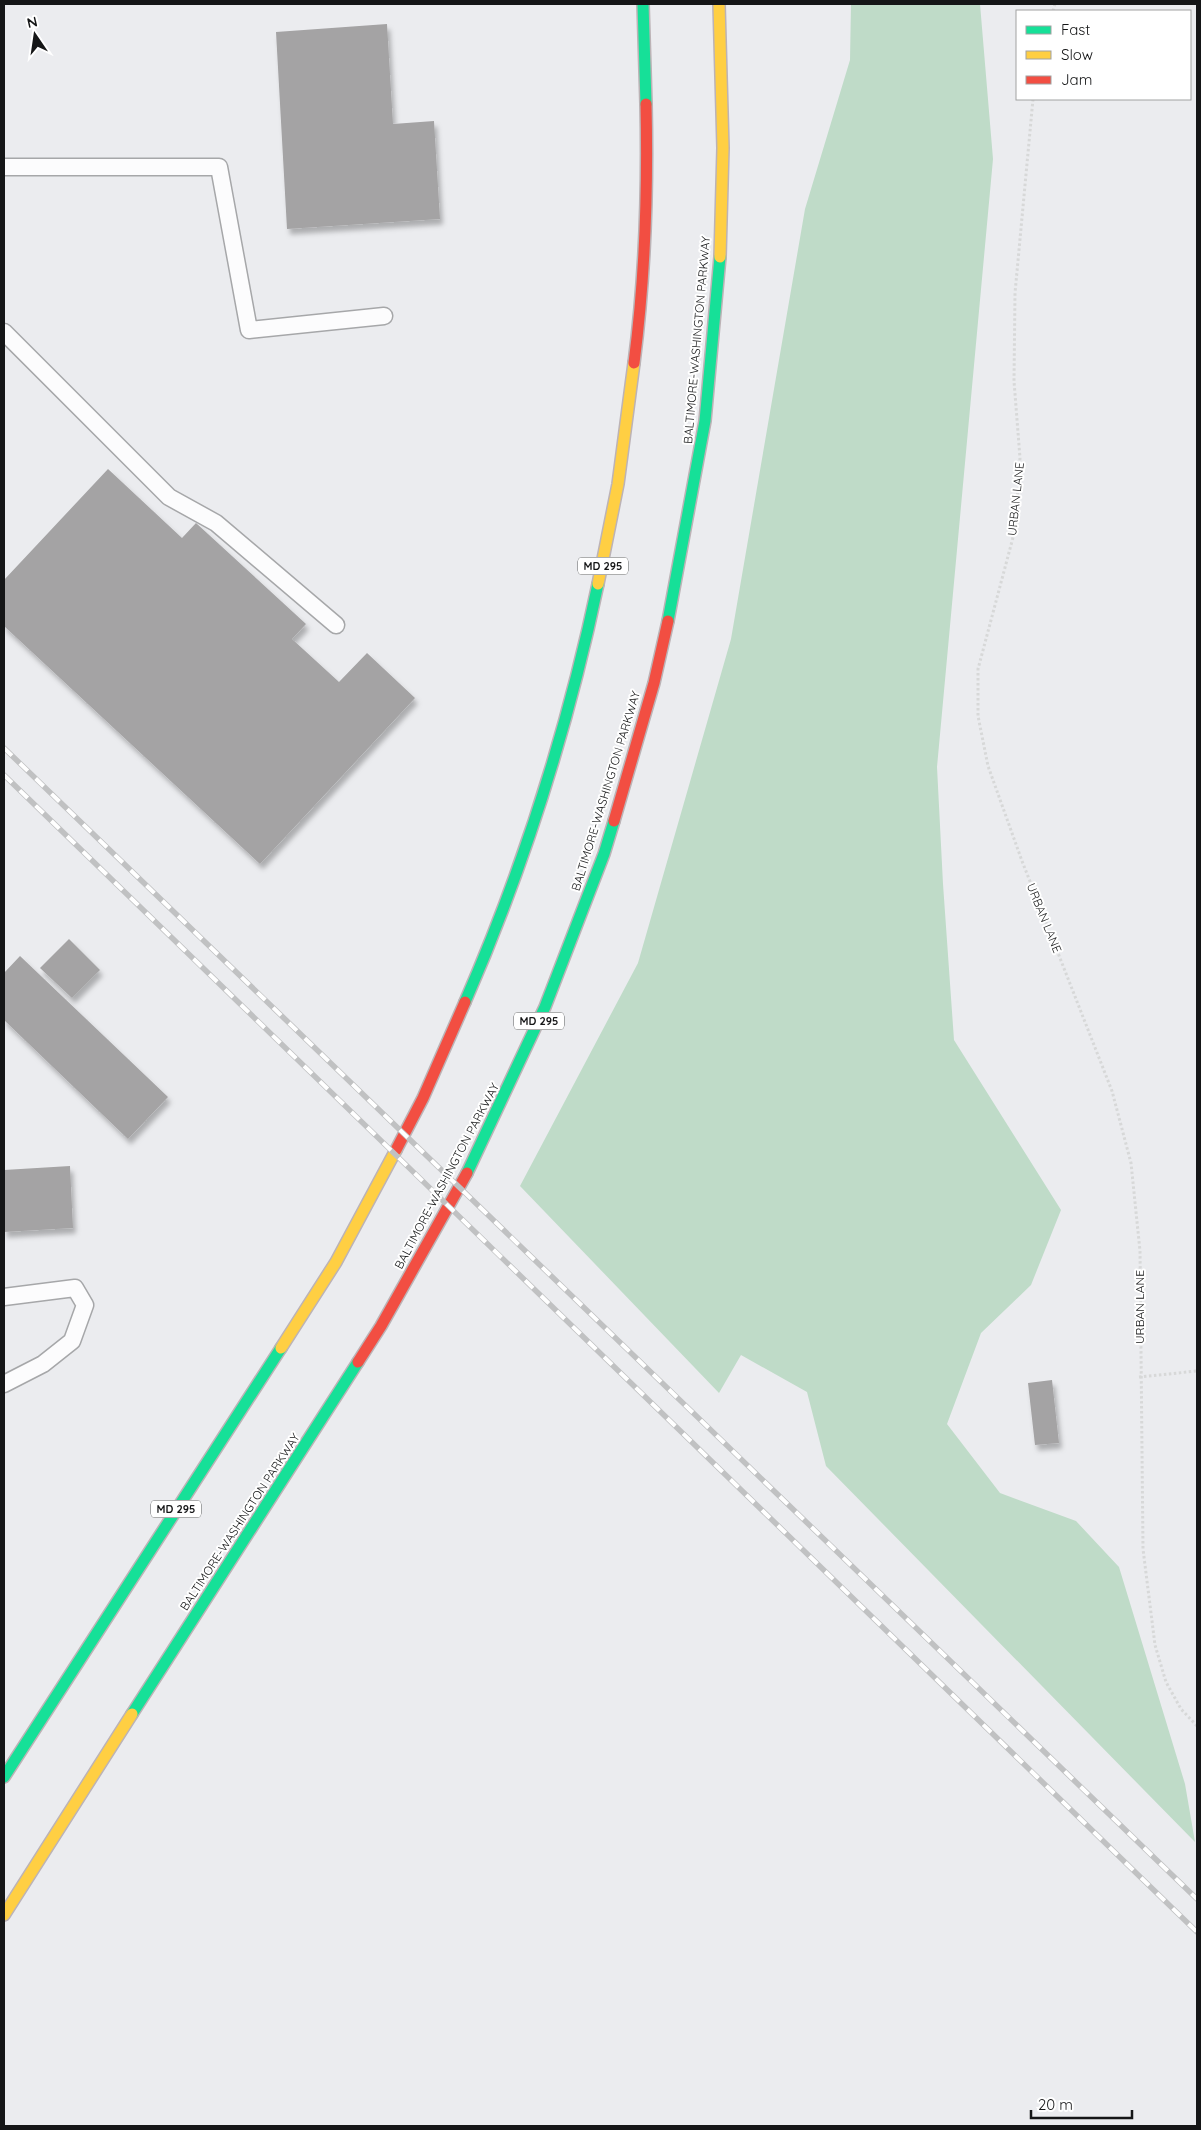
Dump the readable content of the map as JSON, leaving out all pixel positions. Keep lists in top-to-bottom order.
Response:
{
  "streets": {
    "highway": ["BALTIMORE-WASHINGTON PARKWAY", "MD 295"],
    "path": ["URBAN LANE"]
  },
  "legend": ["Fast", "Slow", "Jam"],
  "scale_bar": "20 m",
  "north": "top"
}
